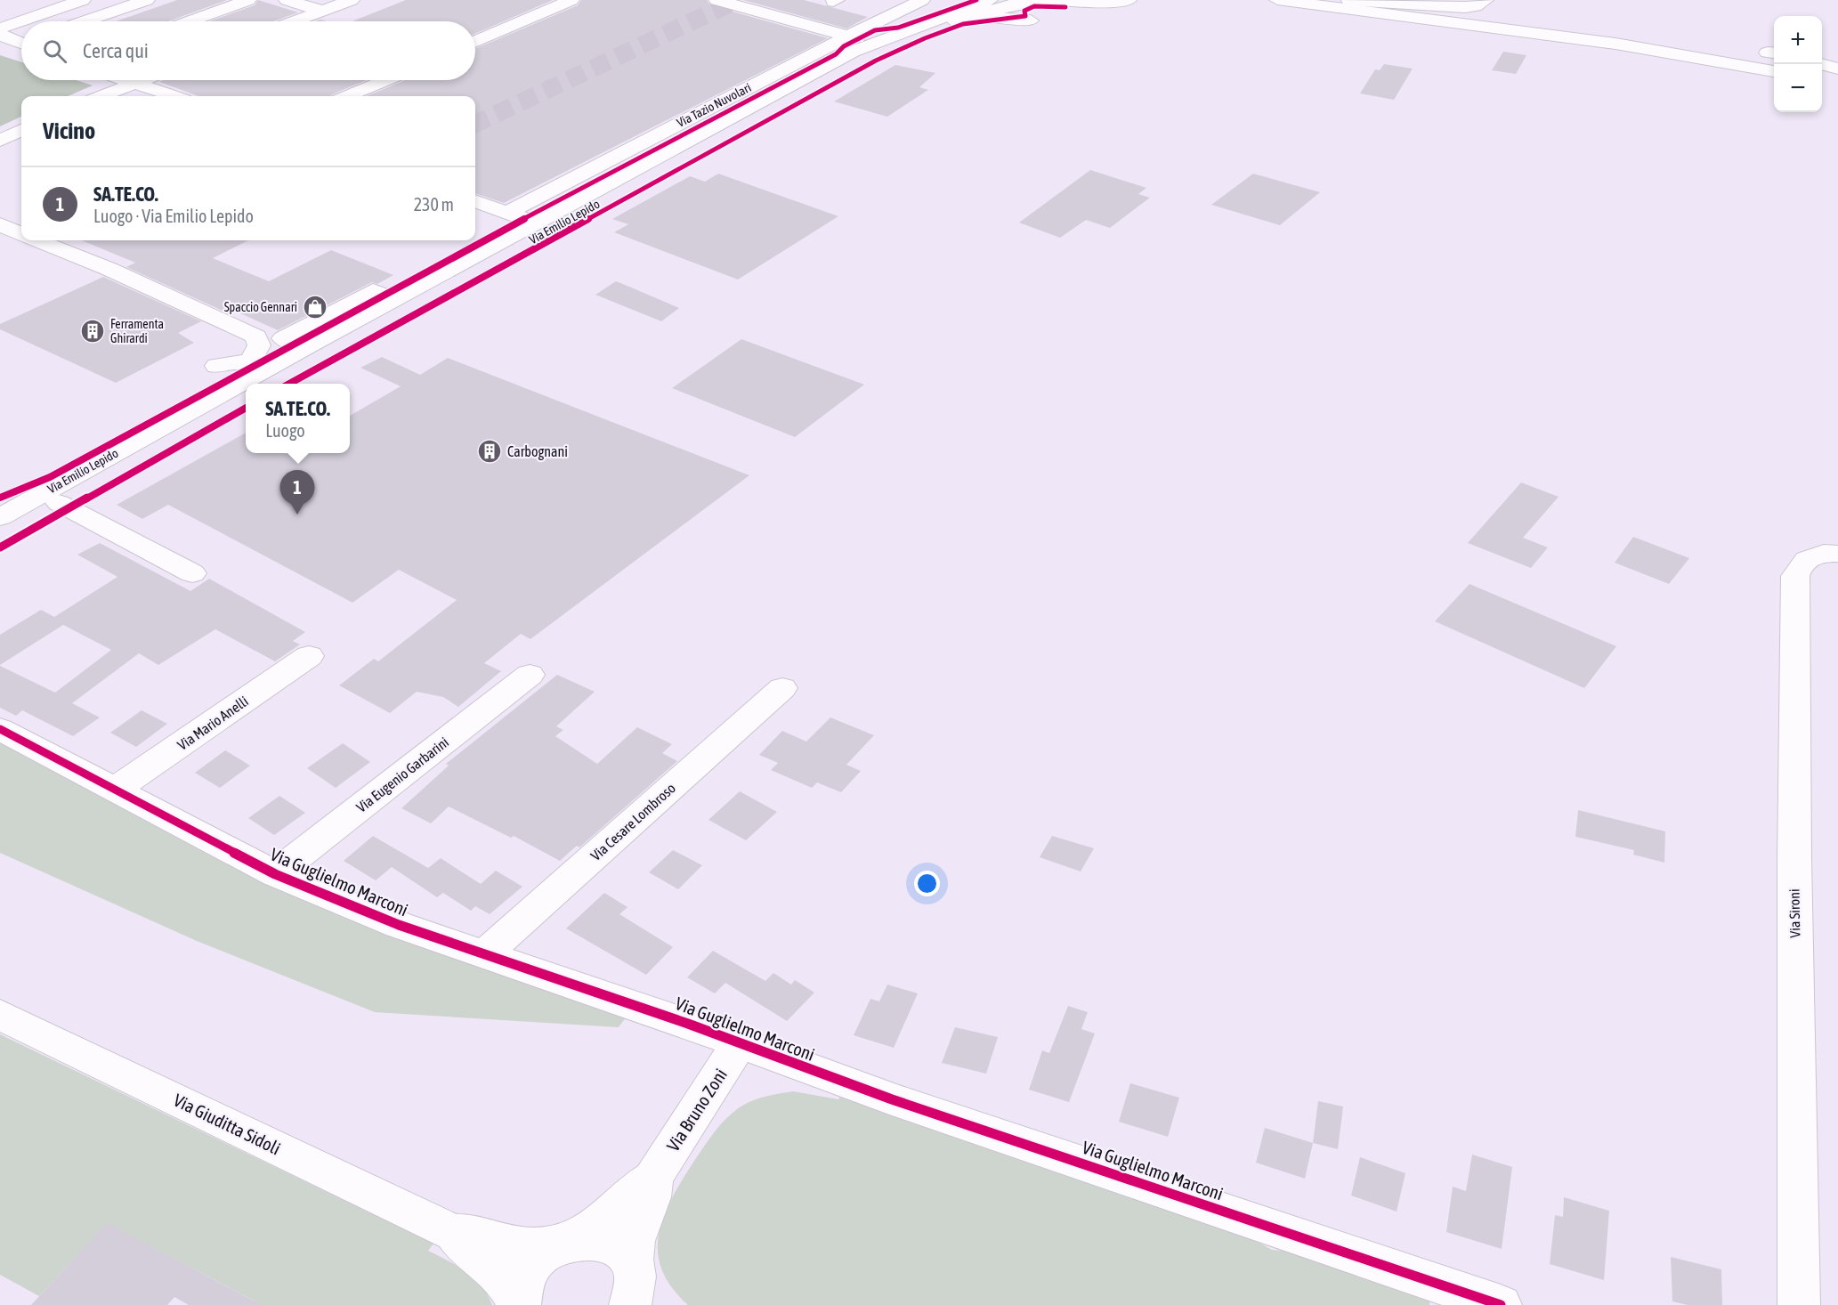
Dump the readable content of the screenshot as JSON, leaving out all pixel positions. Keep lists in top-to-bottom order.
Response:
{
  "streets": {
    "main road": [
      "Via Tazio Nuvolari",
      "Via Emilio Lepido",
      "Via Mario Anelli",
      "Via Eugenio Garbarini",
      "Via Cesare Lombroso",
      "Via Guglielmo Marconi",
      "Via Sironi",
      "Via Bruno Zoni",
      "Via Giuditta Sidoli"
    ]
  },
  "crossings": [
    ["Via Tazio Nuvolari", "Via Emilio Lepido"],
    ["Via Mario Anelli", "Via Guglielmo Marconi"],
    ["Via Eugenio Garbarini", "Via Guglielmo Marconi"],
    ["Via Cesare Lombroso", "Via Guglielmo Marconi"],
    ["Via Guglielmo Marconi", "Via Bruno Zoni"],
    ["Via Bruno Zoni", "Via Giuditta Sidoli"]
  ],
  "places": {
    "shop": ["Spaccio Gennari"],
    "building": ["Ferramenta Ghirardi", "Carbognani"]
  },
  "page": {
    "map_buttons": ["+", "−"],
    "search": "Cerca qui",
    "heading": "Vicino",
    "list": [
      {
        "mark": "1",
        "name": "SA.TE.CO.",
        "note": "Luogo · Via Emilio Lepido",
        "value": "230 m"
      }
    ],
    "popup": ["SA.TE.CO.", "Luogo"],
    "pins": "1"
  }
}
